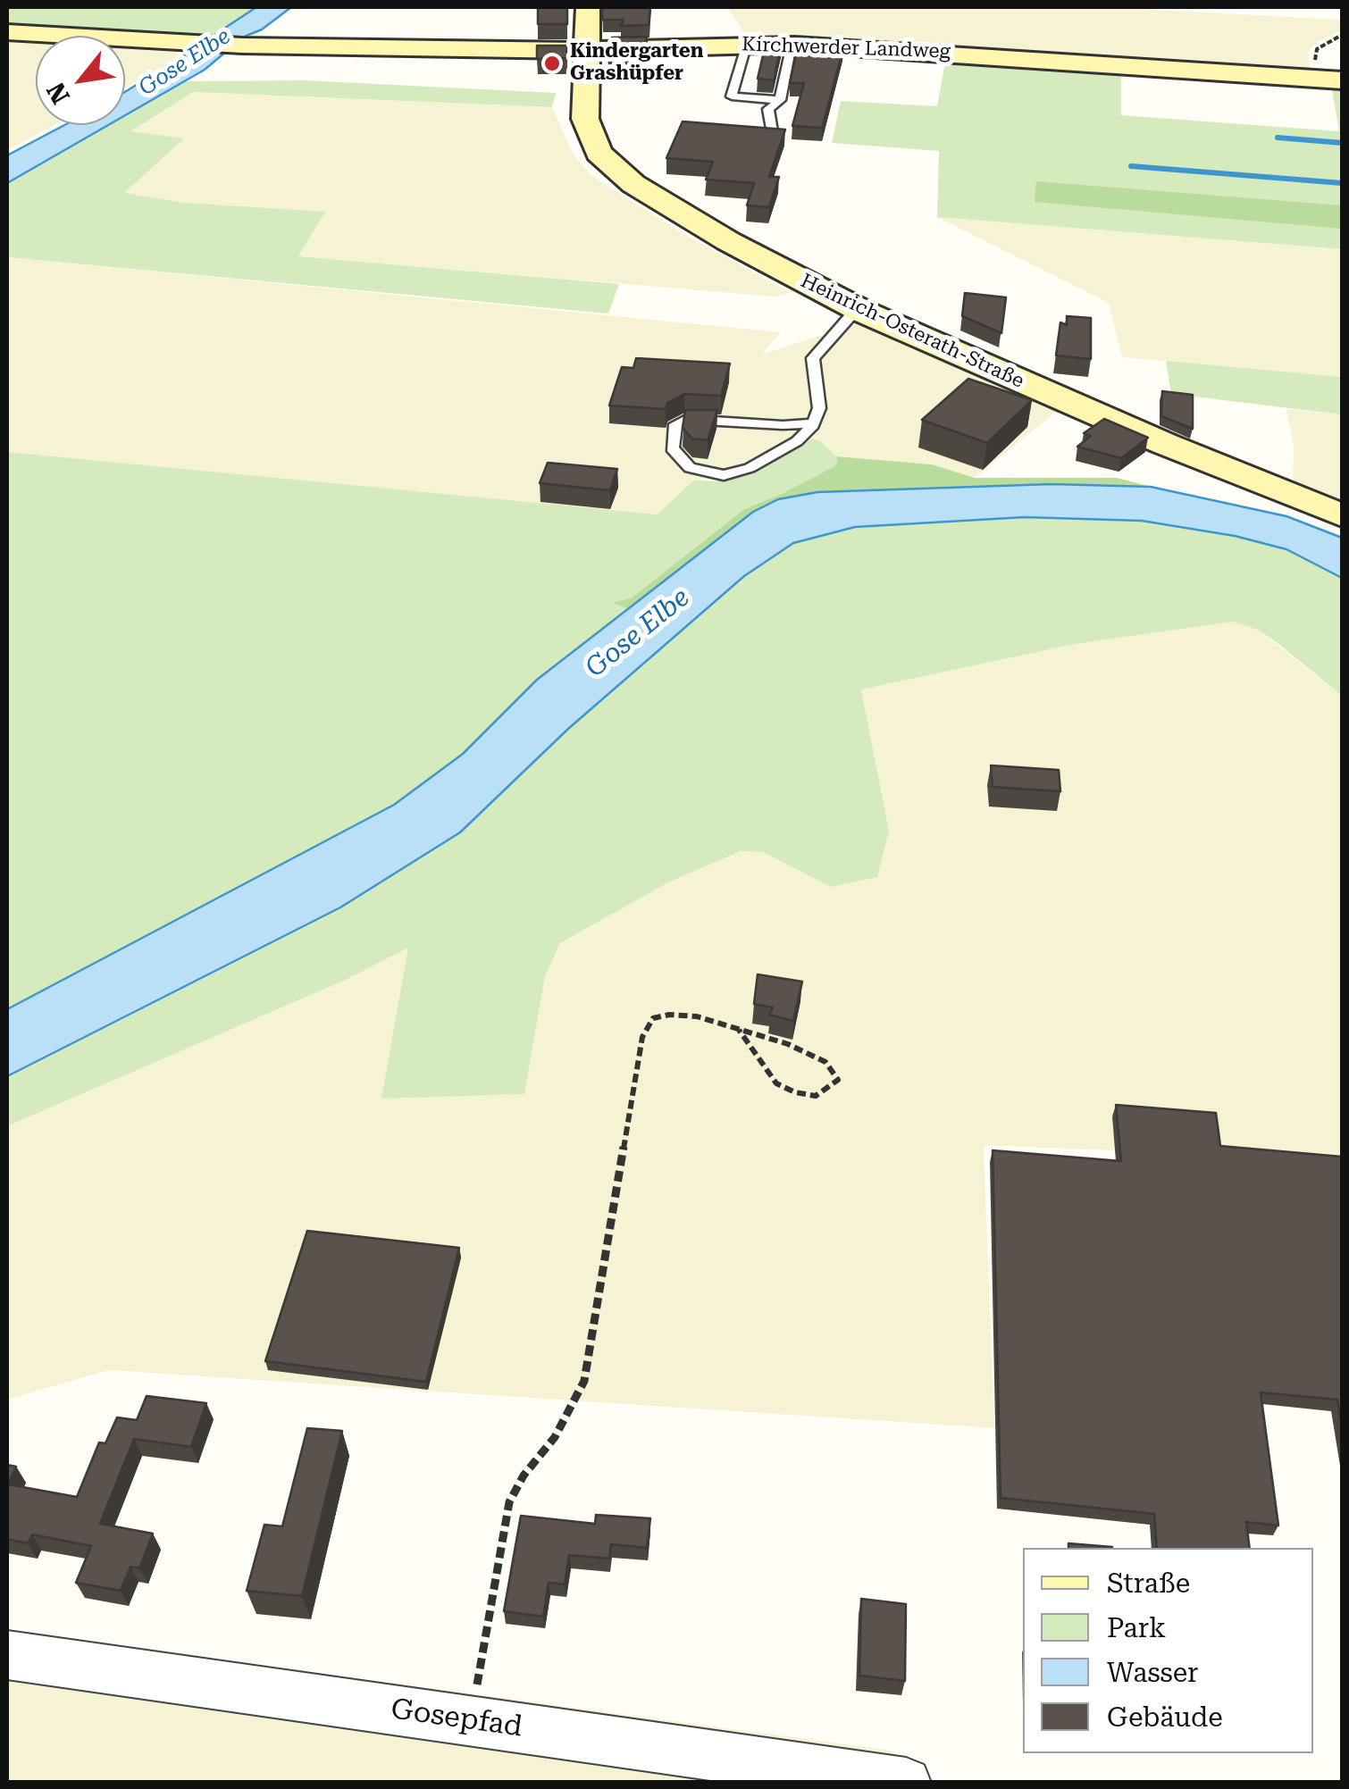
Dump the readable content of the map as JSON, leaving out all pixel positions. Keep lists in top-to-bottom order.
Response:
{
  "streets": {
    "street": ["Kirchwerder Landweg", "Heinrich-Osterath-Straße", "Gosepfad"]
  },
  "crossings": [
    ["Kirchwerder Landweg", "Heinrich-Osterath-Straße"]
  ],
  "water": ["Gose Elbe"],
  "places": ["Kindergarten Grashüpfer"],
  "legend": [
    "Straße",
    "Park",
    "Wasser",
    "Gebäude"
  ],
  "north": "bottom left"
}
